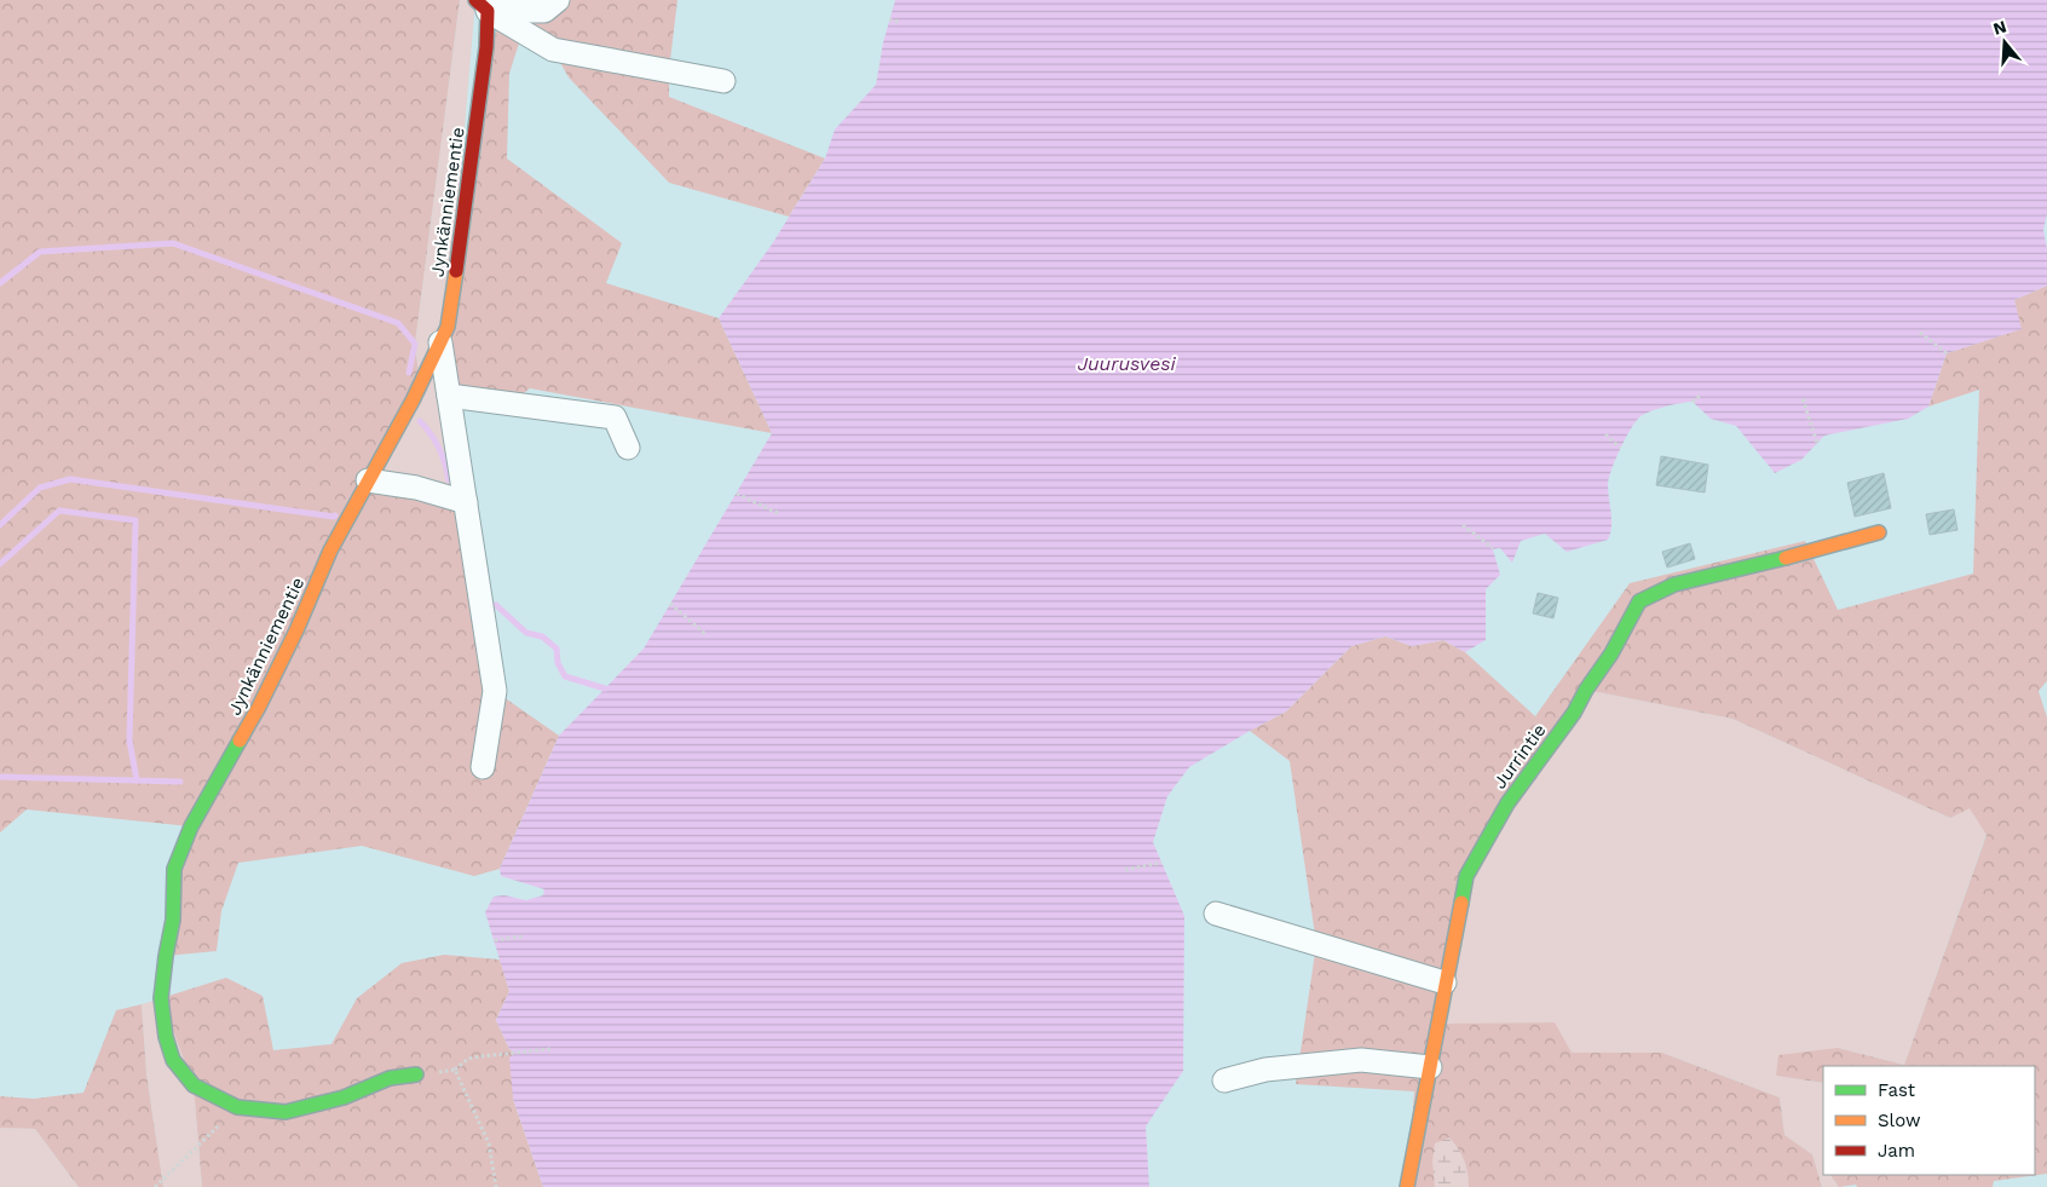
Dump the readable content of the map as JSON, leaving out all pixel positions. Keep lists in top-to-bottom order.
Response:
{
  "streets": {
    "street": ["Jynkänniementie", "Jurrintie"]
  },
  "water": ["Juurusvesi"],
  "legend": ["Fast", "Slow", "Jam"],
  "north": "top"
}
